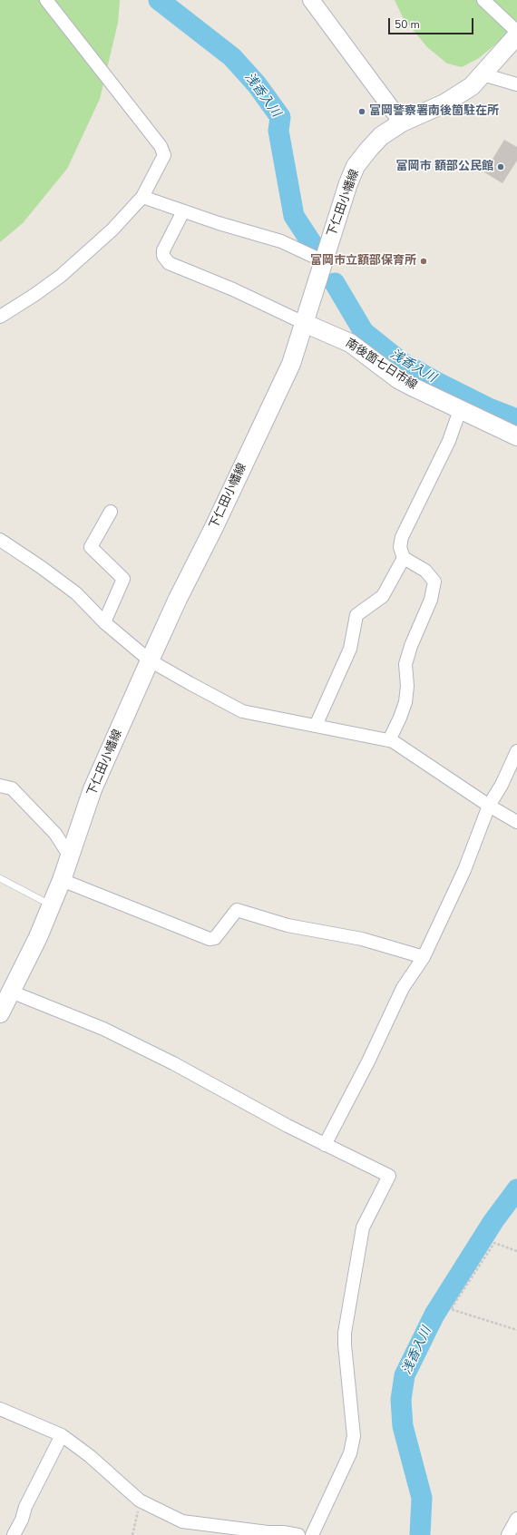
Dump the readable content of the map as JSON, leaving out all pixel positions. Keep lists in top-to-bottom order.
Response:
{
  "streets": {
    "main road": ["下仁田小幡線", "南後箇七日市線"]
  },
  "crossings": [
    ["下仁田小幡線", "南後箇七日市線"]
  ],
  "water": ["浅香入川"],
  "places": ["富岡警察署南後箇駐在所", "富岡市 額部公民館", "富岡市立額部保育所"],
  "scale_bar": "50 m"
}
